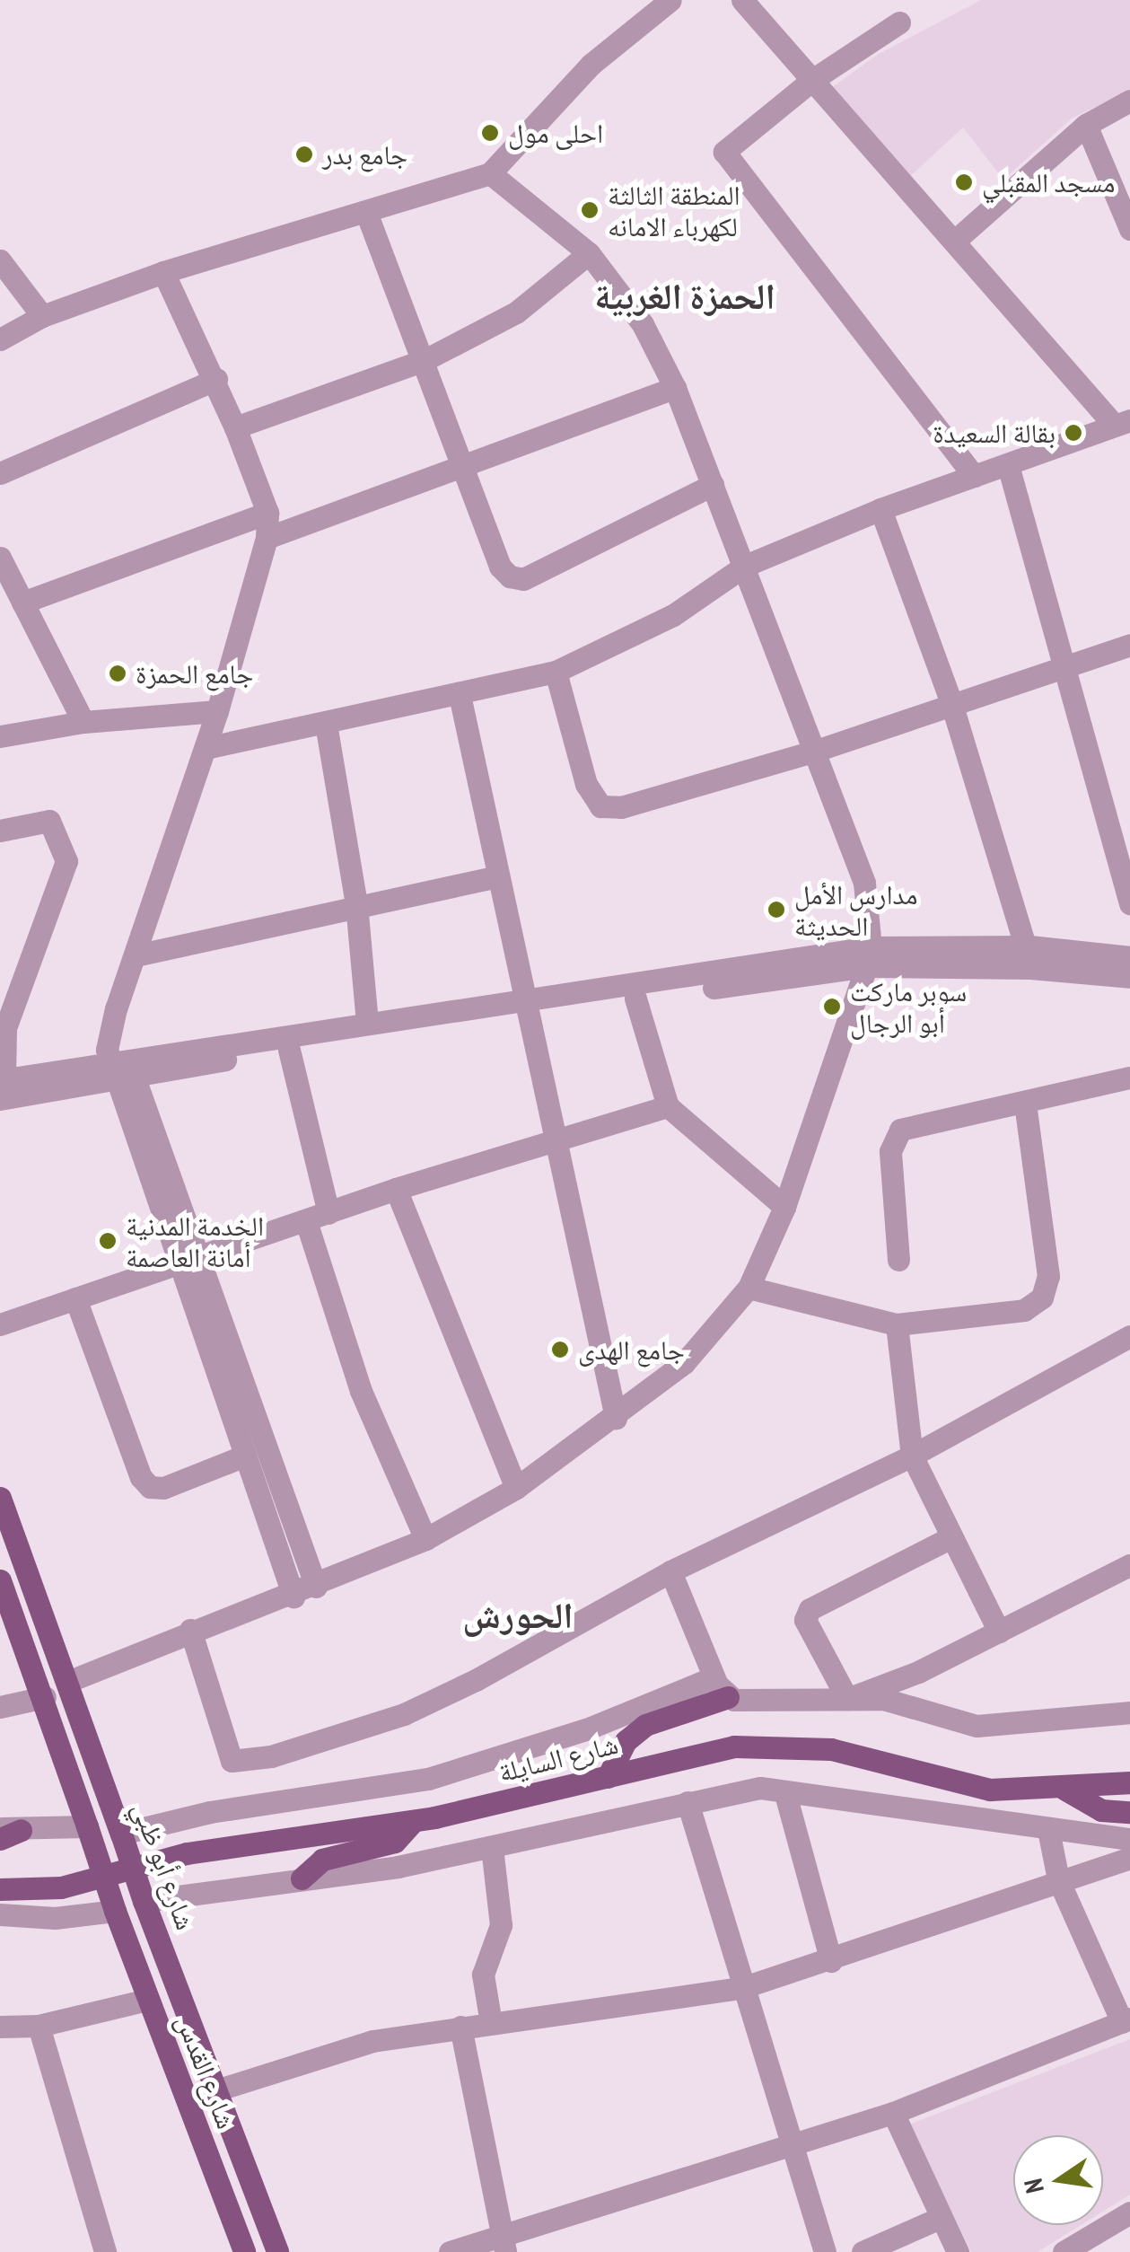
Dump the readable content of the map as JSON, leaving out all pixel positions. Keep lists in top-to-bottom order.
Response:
{
  "streets": {
    "main road": ["شارع السايلة", "شارع أبو ظبي", "شارع القدس"]
  },
  "districts": ["الحمزة الغربية", "الحورش"],
  "places": [
    "احلى مول",
    "جامع بدر",
    "مسجد المقبلي",
    "المنطقة الثالثة لكهرباء الامانه",
    "بقالة السعيدة",
    "جامع الحمزة",
    "مدارس الأمل الحديثة",
    "سوبر ماركت أبو الرجال",
    "الخدمة المدنية أمانة العاصمة",
    "جامع الهدى"
  ],
  "north": "left"
}
